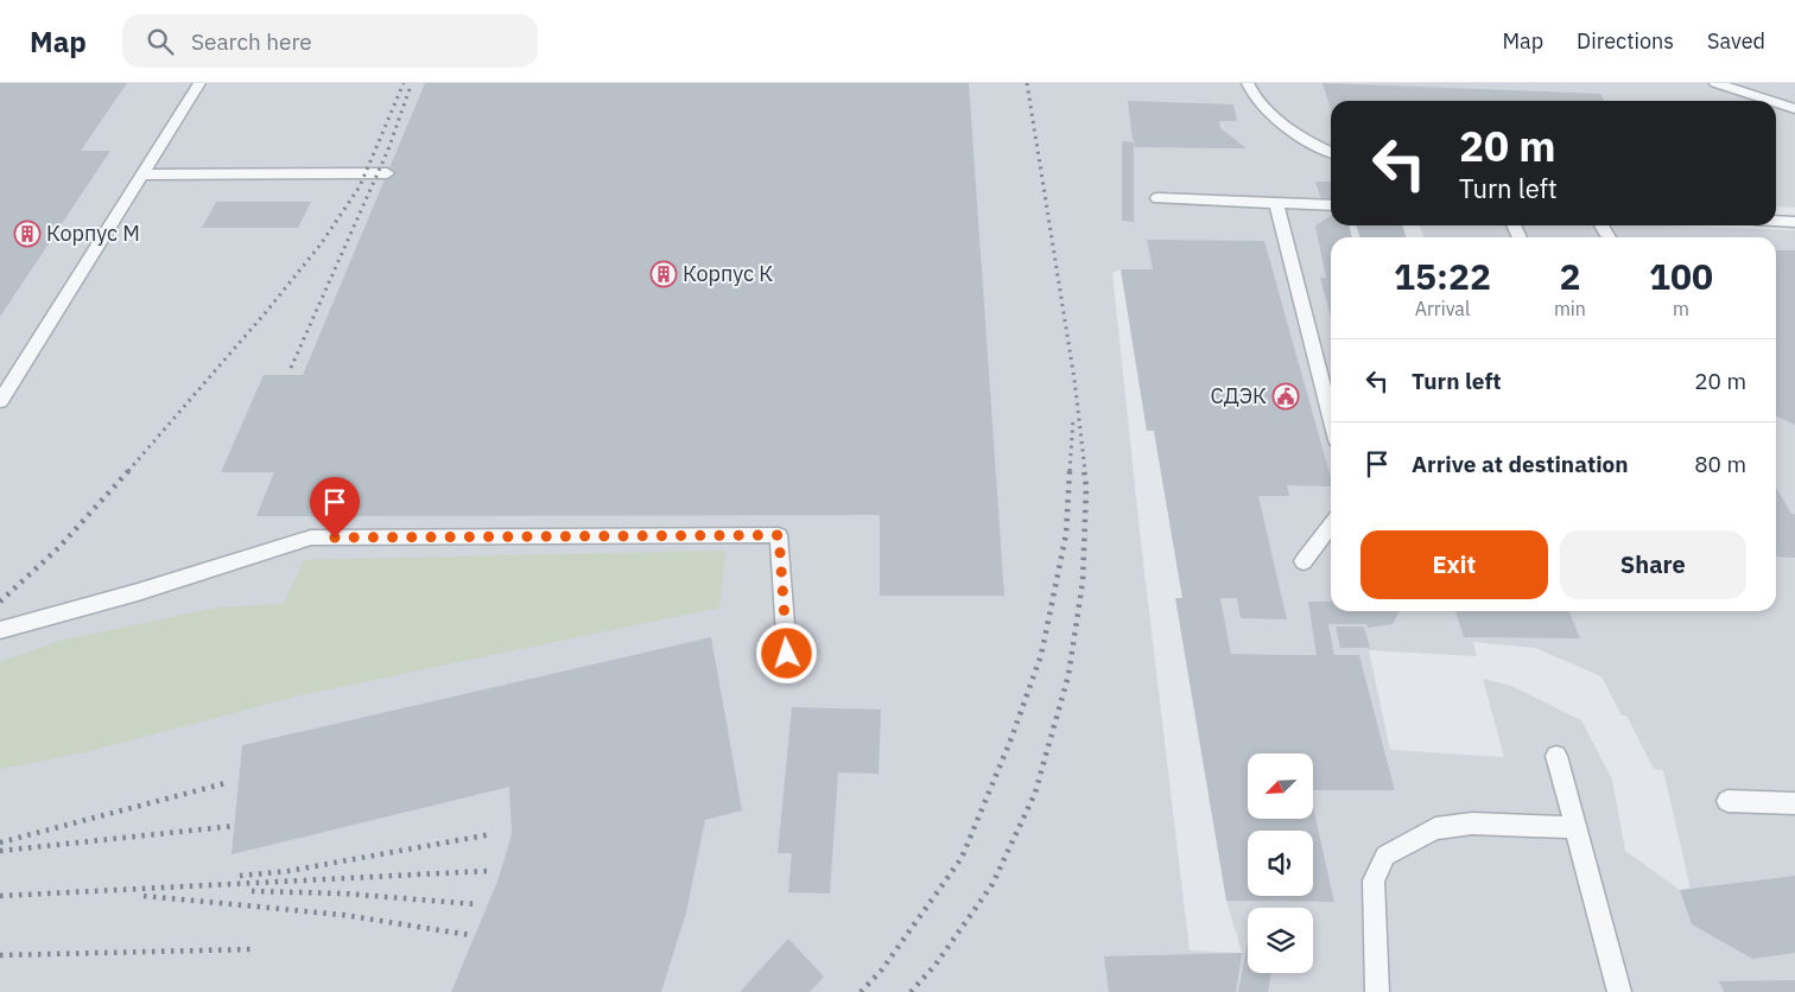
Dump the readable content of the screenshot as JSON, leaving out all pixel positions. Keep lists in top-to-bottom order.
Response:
{
  "places": {
    "building": ["Корпус М", "Корпус К"],
    "public building": ["СДЭК"]
  },
  "north": "bottom left",
  "page": {
    "header": "Map",
    "search": "Search here",
    "nav": ["Map", "Directions", "Saved"],
    "turn": ["20 m", "Turn left"],
    "eta": [
      "15:22",
      "Arrival",
      "2",
      "min",
      "100",
      "m"
    ],
    "list": [
      {
        "name": "Turn left",
        "value": "20 m"
      },
      {
        "name": "Arrive at destination",
        "value": "80 m"
      }
    ],
    "buttons": ["Exit", "Share"]
  }
}
